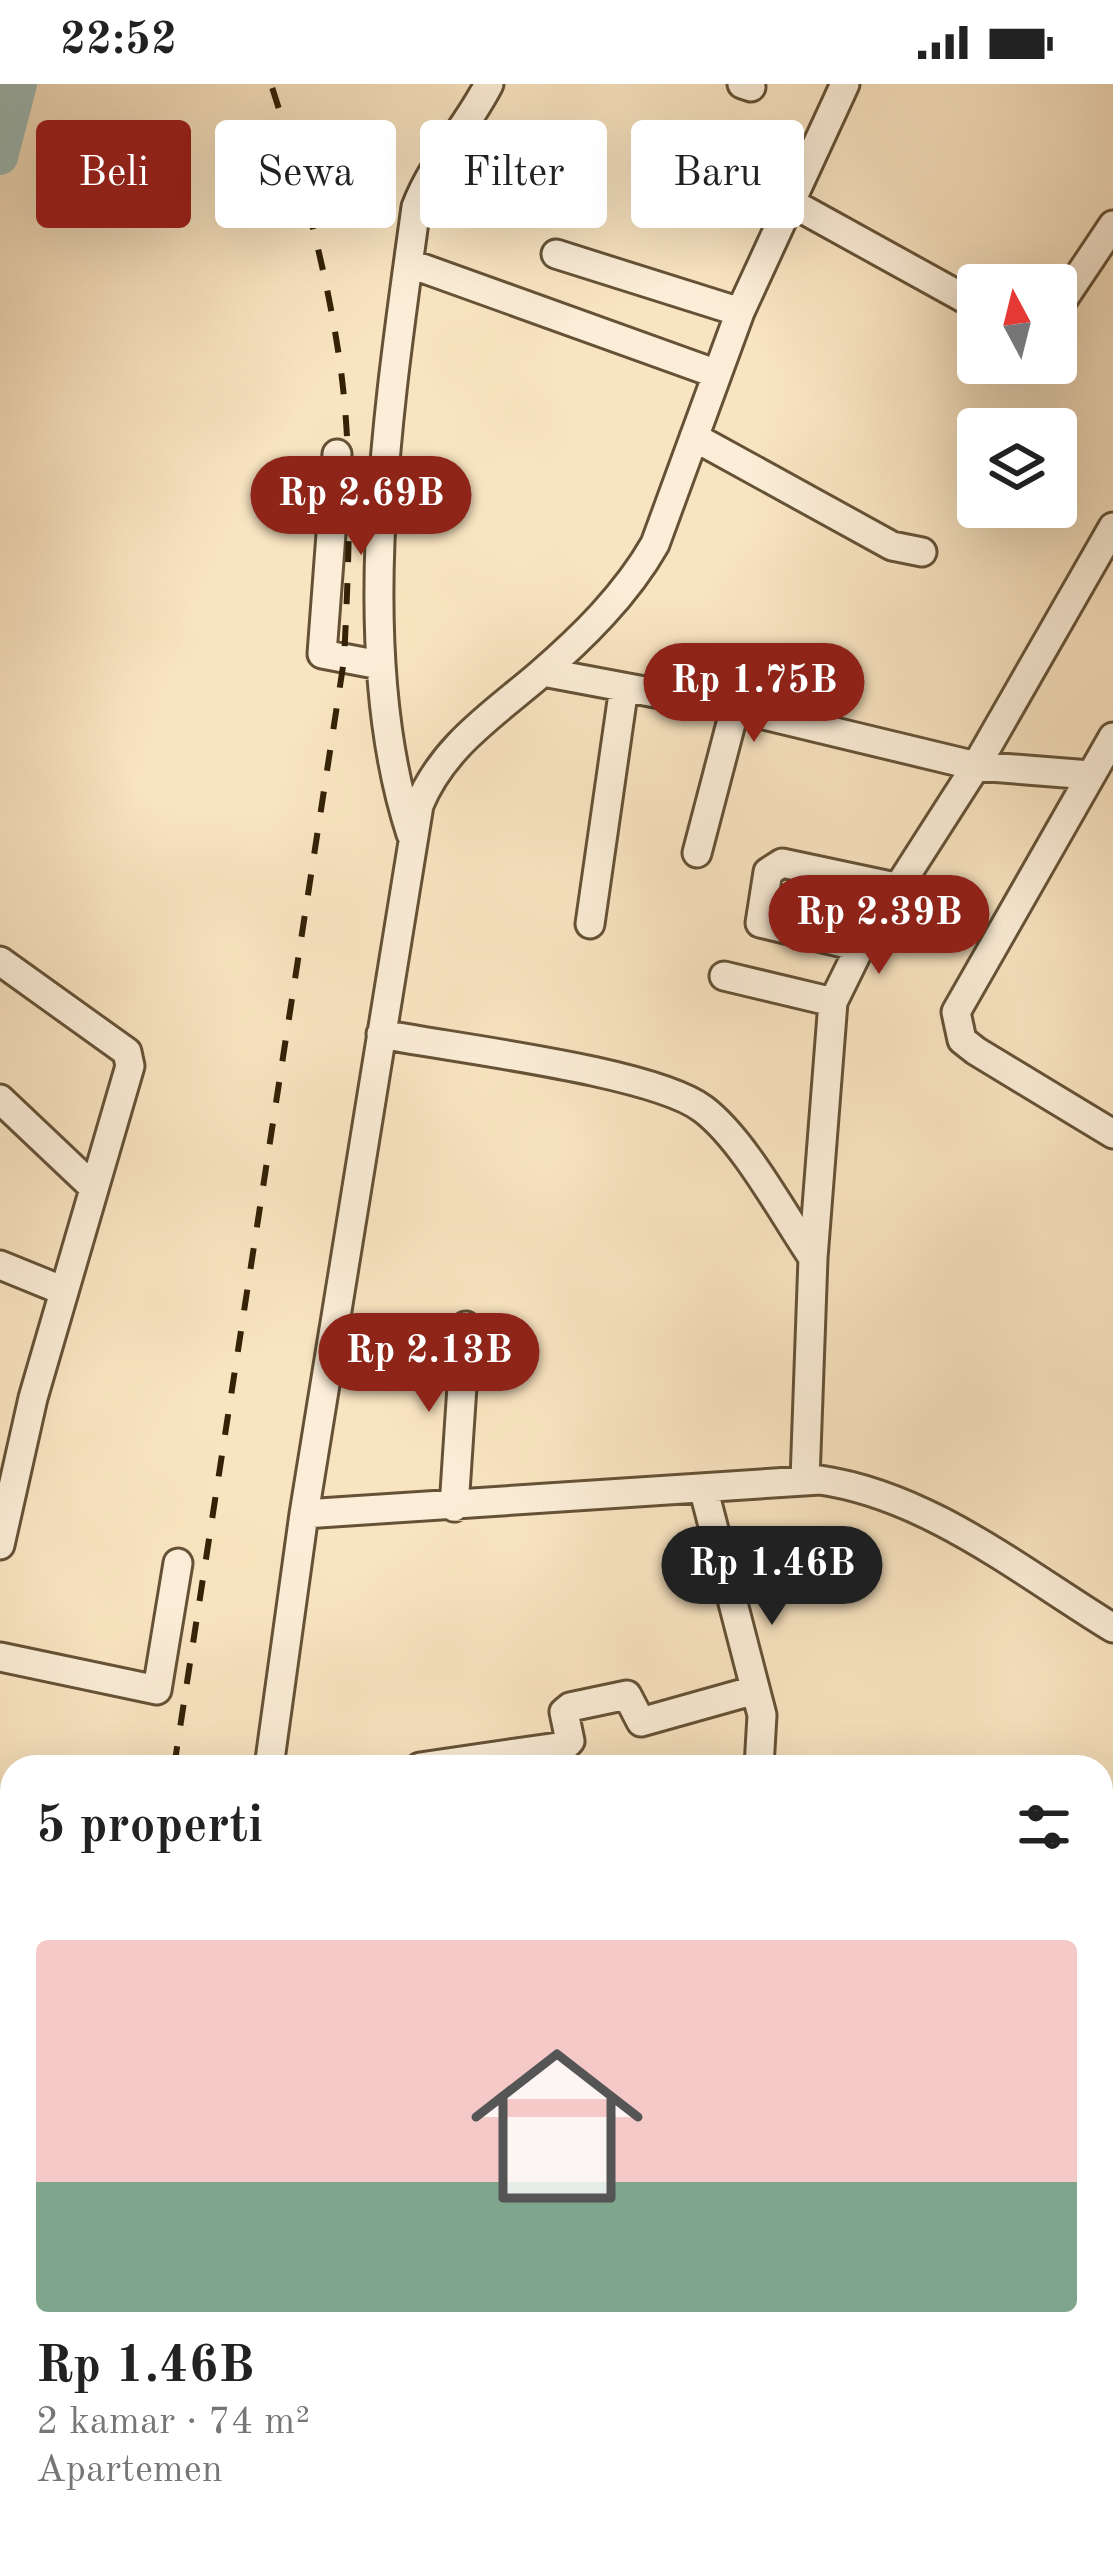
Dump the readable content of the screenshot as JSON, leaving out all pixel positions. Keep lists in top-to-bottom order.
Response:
{
  "north": "top",
  "page": {
    "status": "22:52",
    "chip": [
      "Beli",
      "Sewa",
      "Filter",
      "Baru"
    ],
    "price": [
      "Rp 2.69B",
      "Rp 1.75B",
      "Rp 2.39B",
      "Rp 2.13B",
      "Rp 1.46B"
    ],
    "heading": "5 properti",
    "list": [
      {
        "name": "Rp 1.46B",
        "note": "2 kamar · 74 m² · Apartemen"
      }
    ]
  }
}
